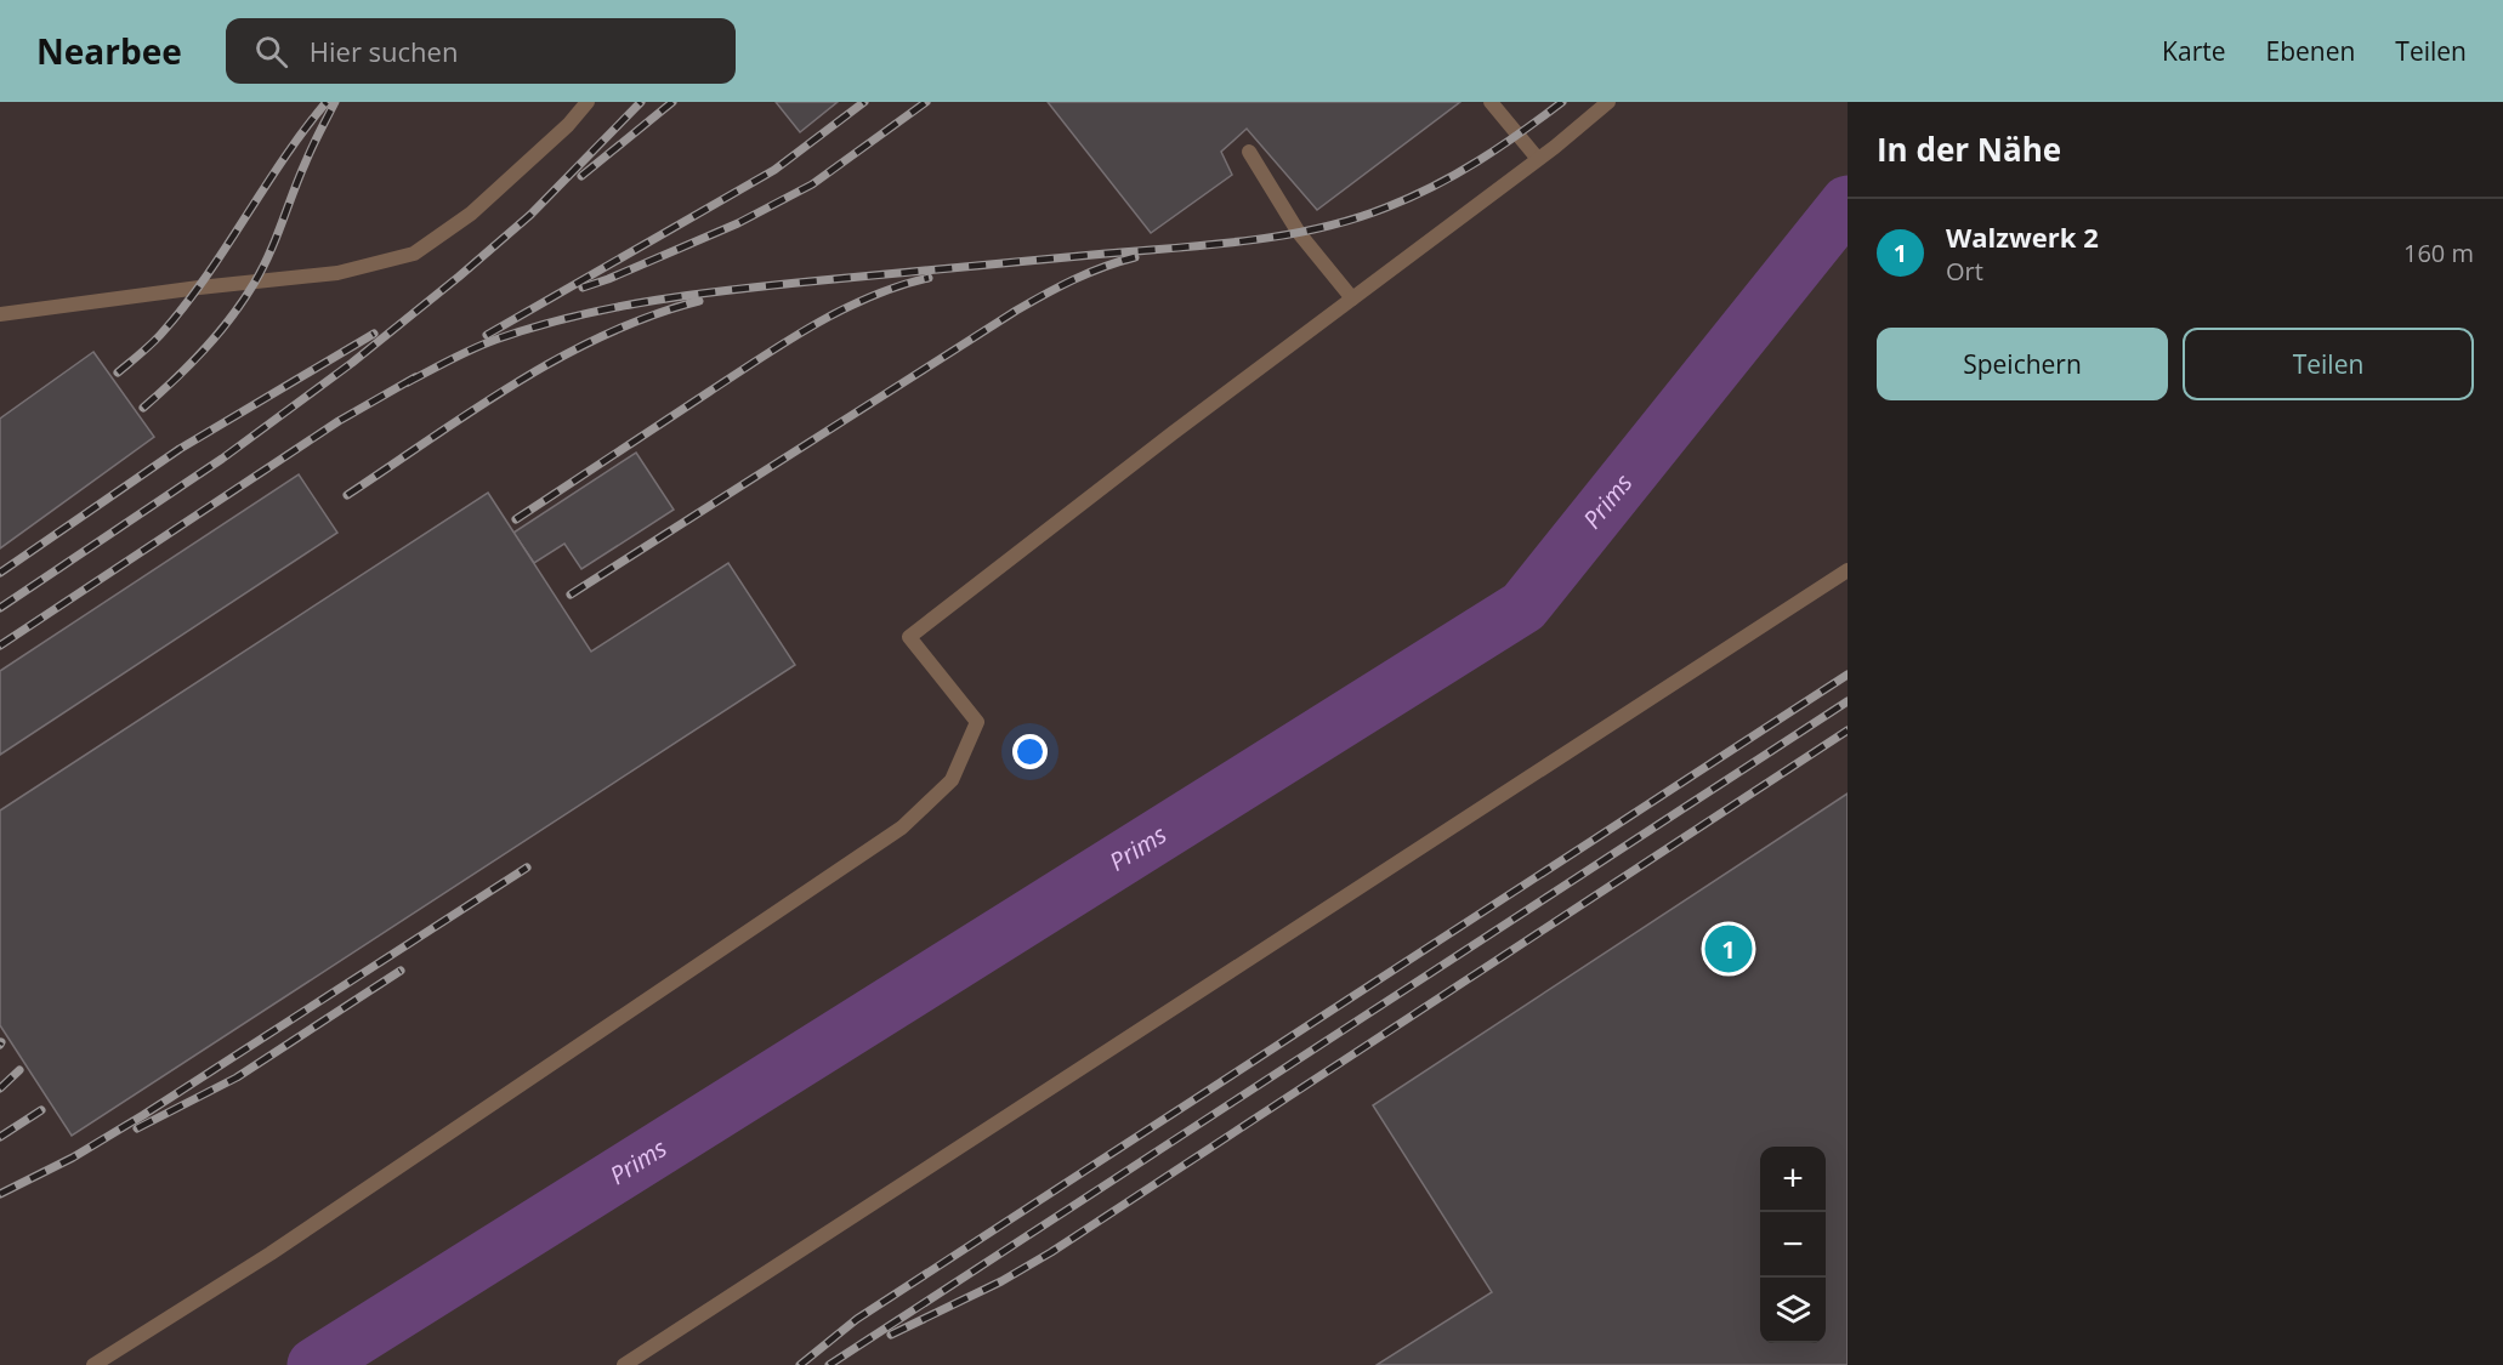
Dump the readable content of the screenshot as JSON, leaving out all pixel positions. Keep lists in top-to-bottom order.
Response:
{
  "water": ["Prims"],
  "page": {
    "header": "Nearbee",
    "search": "Hier suchen",
    "nav": ["Karte", "Ebenen", "Teilen"],
    "heading": "In der Nähe",
    "list": [
      {
        "mark": "1",
        "name": "Walzwerk 2",
        "note": "Ort",
        "value": "160 m"
      }
    ],
    "buttons": ["Speichern", "Teilen"],
    "pins": "1",
    "map_buttons": ["+", "−"]
  }
}
